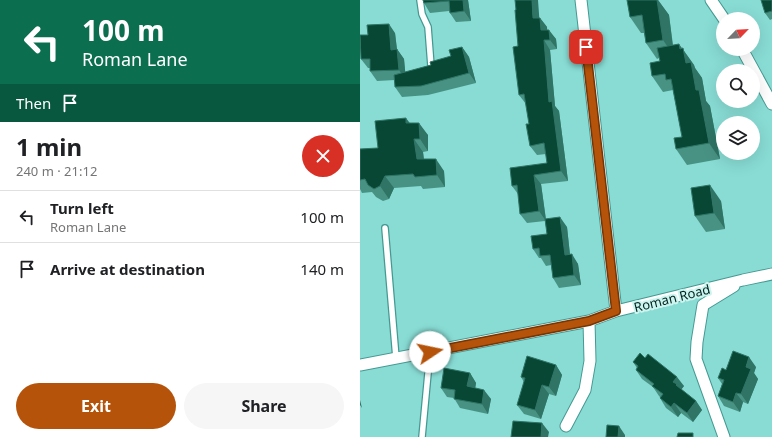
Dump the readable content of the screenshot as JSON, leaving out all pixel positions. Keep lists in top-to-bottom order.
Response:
{
  "streets": {
    "street": ["Roman Road"]
  },
  "north": "top right",
  "page": {
    "turn": ["100 m", "Roman Lane"],
    "then": "Then",
    "heading": ["1 min", "240 m · 21:12"],
    "list": [
      {
        "name": "Turn left",
        "note": "Roman Lane",
        "value": "100 m"
      },
      {
        "name": "Arrive at destination",
        "value": "140 m"
      }
    ],
    "buttons": ["Exit", "Share"]
  }
}
